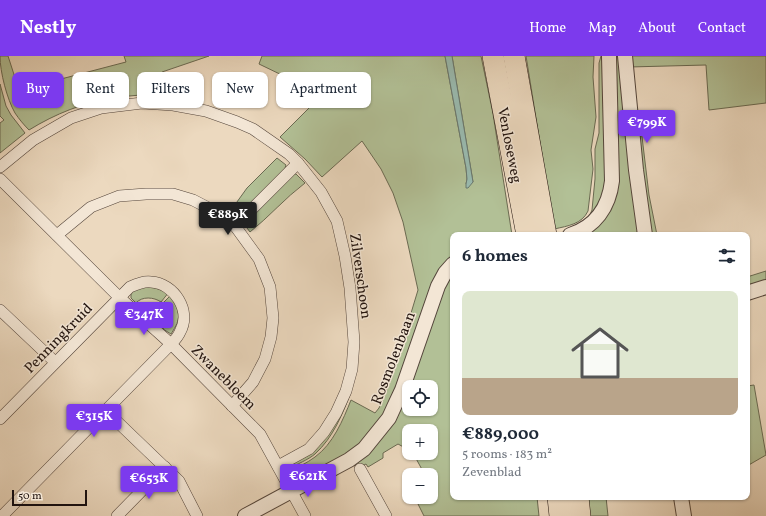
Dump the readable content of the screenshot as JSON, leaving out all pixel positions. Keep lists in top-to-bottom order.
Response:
{
  "streets": {
    "highway": ["Venloseweg"],
    "street": [
      "Zilverschoon",
      "Penningkruid",
      "Rosmolenbaan",
      "Zwanebloem"
    ]
  },
  "crossings": [
    ["Zilverschoon", "Zwanebloem"],
    ["Penningkruid", "Zwanebloem"],
    ["Rosmolenbaan", "Zwanebloem"]
  ],
  "scale_bar": "50 m",
  "page": {
    "header": "Nestly",
    "nav": [
      "Home",
      "Map",
      "About",
      "Contact"
    ],
    "chip": [
      "Buy",
      "Rent",
      "Filters",
      "New",
      "Apartment"
    ],
    "price": [
      "€799K",
      "€889K",
      "€347K",
      "€315K",
      "€621K",
      "€653K"
    ],
    "heading": "6 homes",
    "list": [
      {
        "name": "€889,000",
        "note": "5 rooms · 183 m² · Zevenblad"
      }
    ],
    "map_buttons": ["+", "−"],
    "scale": "50 m"
  }
}
